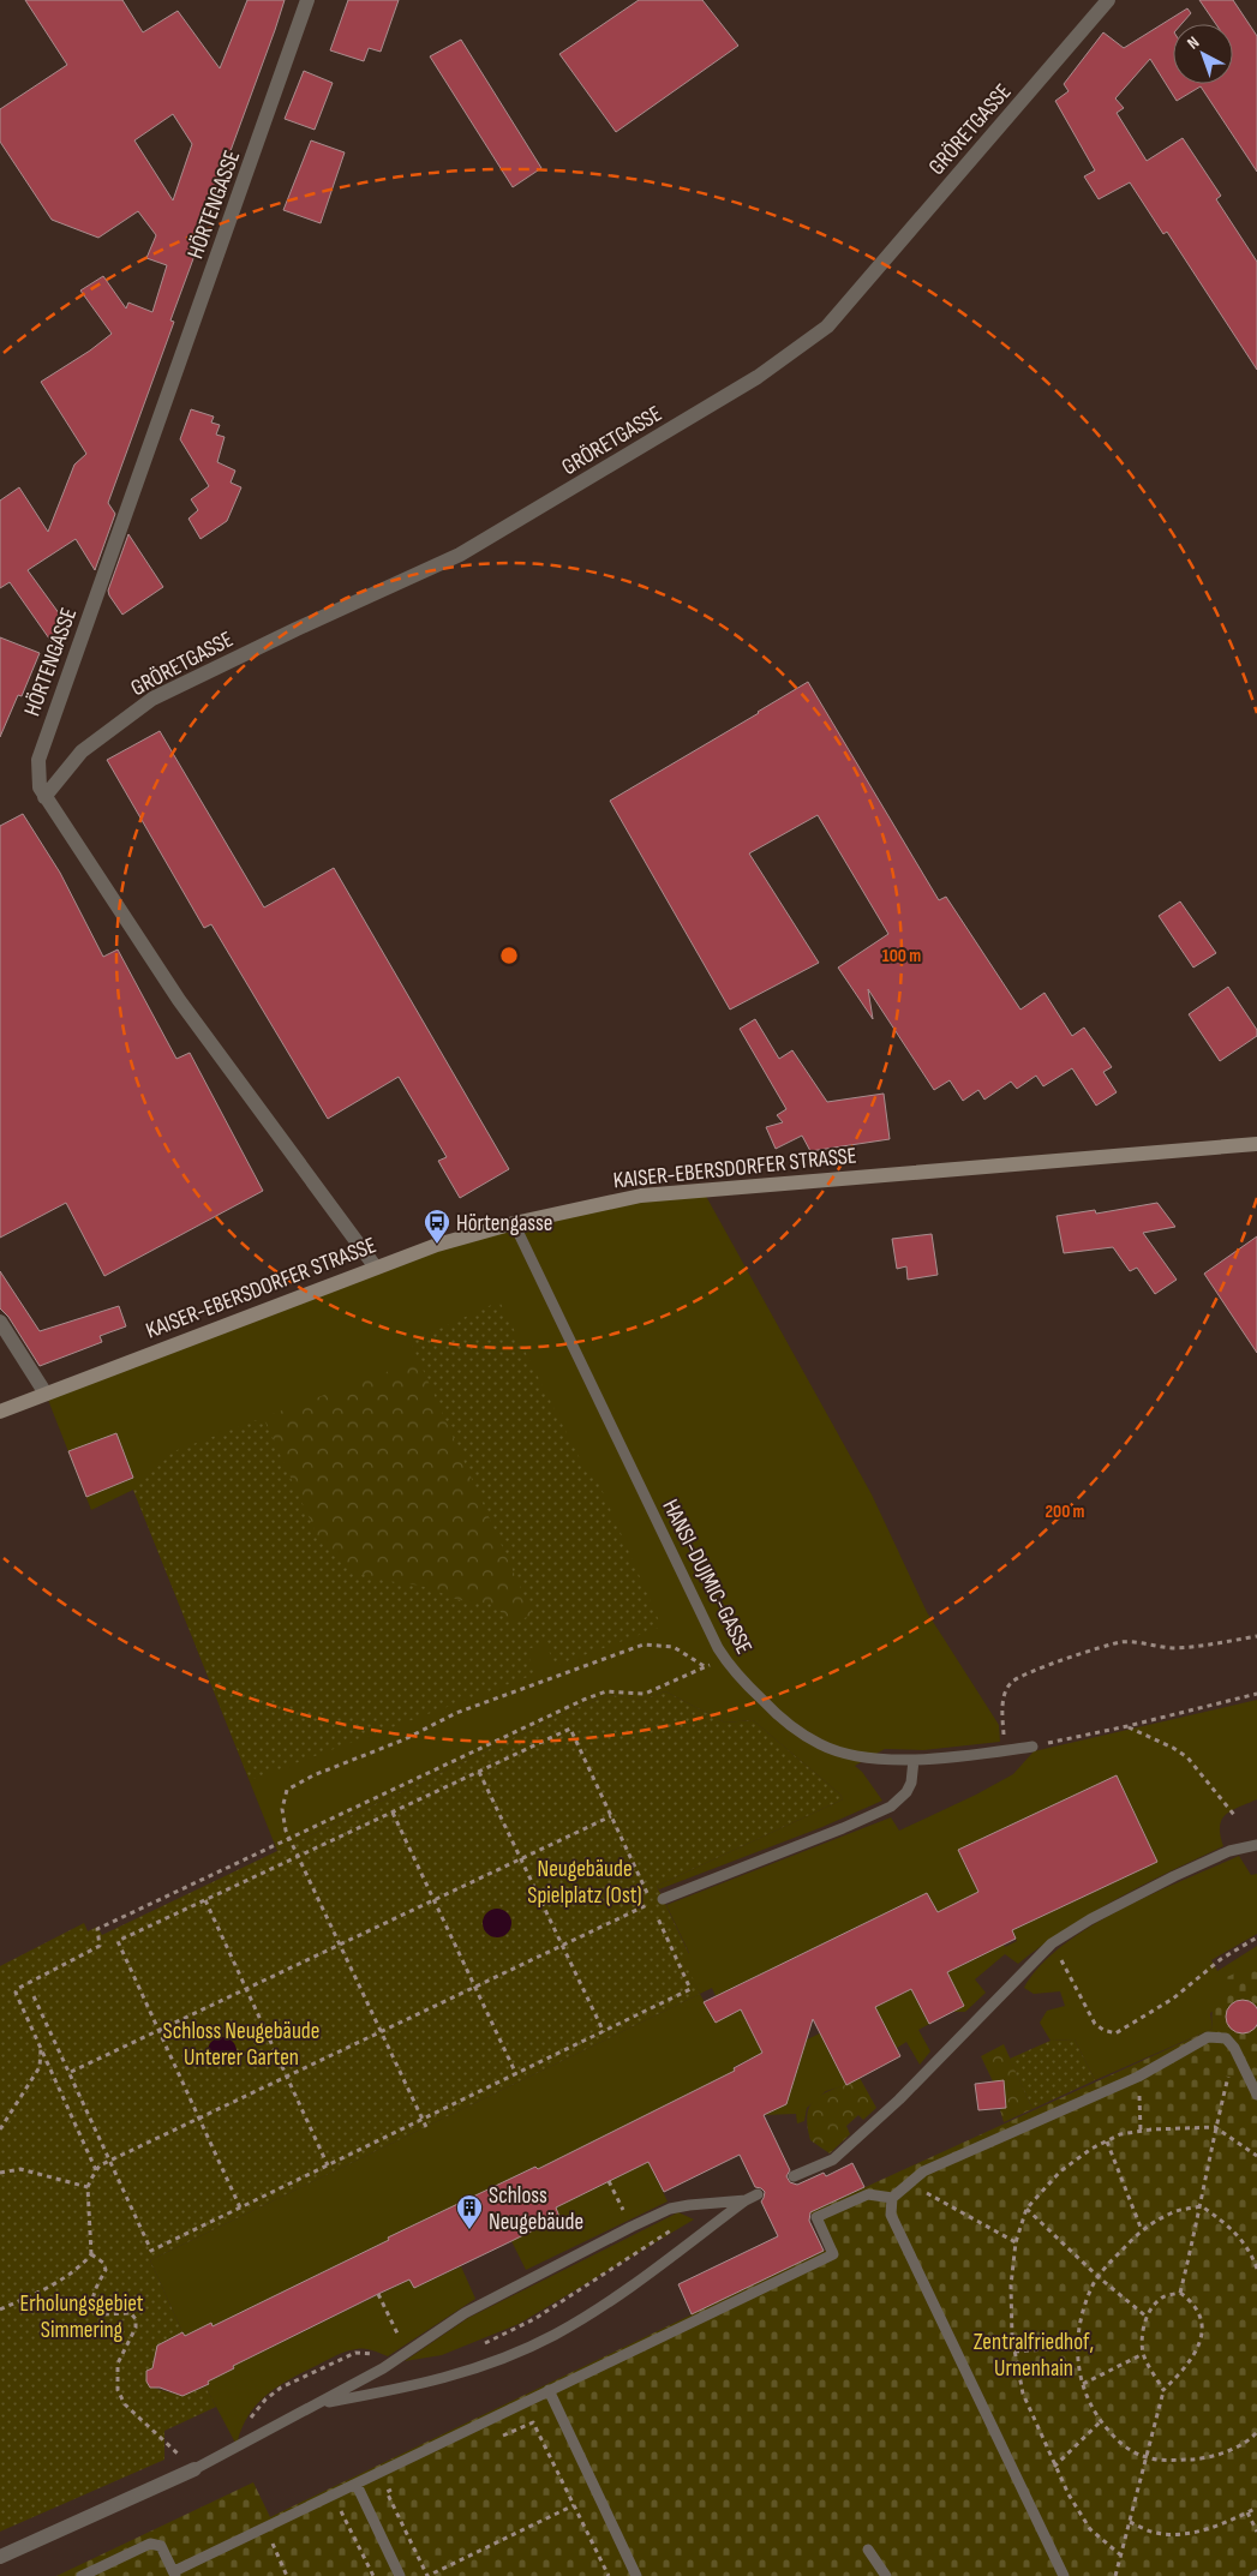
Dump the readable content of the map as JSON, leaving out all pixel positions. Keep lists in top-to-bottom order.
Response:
{
  "streets": {
    "main road": ["KAISER-EBERSDORFER STRASSE"],
    "street": ["GRÖRETGASSE", "HÖRTENGASSE"],
    "lane": ["HANSI-DUJMIC-GASSE"]
  },
  "crossings": [
    ["GRÖRETGASSE", "HÖRTENGASSE"],
    ["HÖRTENGASSE", "KAISER-EBERSDORFER STRASSE"],
    ["KAISER-EBERSDORFER STRASSE", "HANSI-DUJMIC-GASSE"]
  ],
  "parks": [
    "Neugebäude Spielplatz (Ost)",
    "Schloss Neugebäude Unterer Garten",
    "Erholungsgebiet Simmering",
    "Zentralfriedhof, Urnenhain"
  ],
  "places": {
    "bus stop": ["Hörtengasse"],
    "building": ["Schloss Neugebäude"]
  },
  "north": "top left",
  "rings": ["100 m", "200 m"]
}
